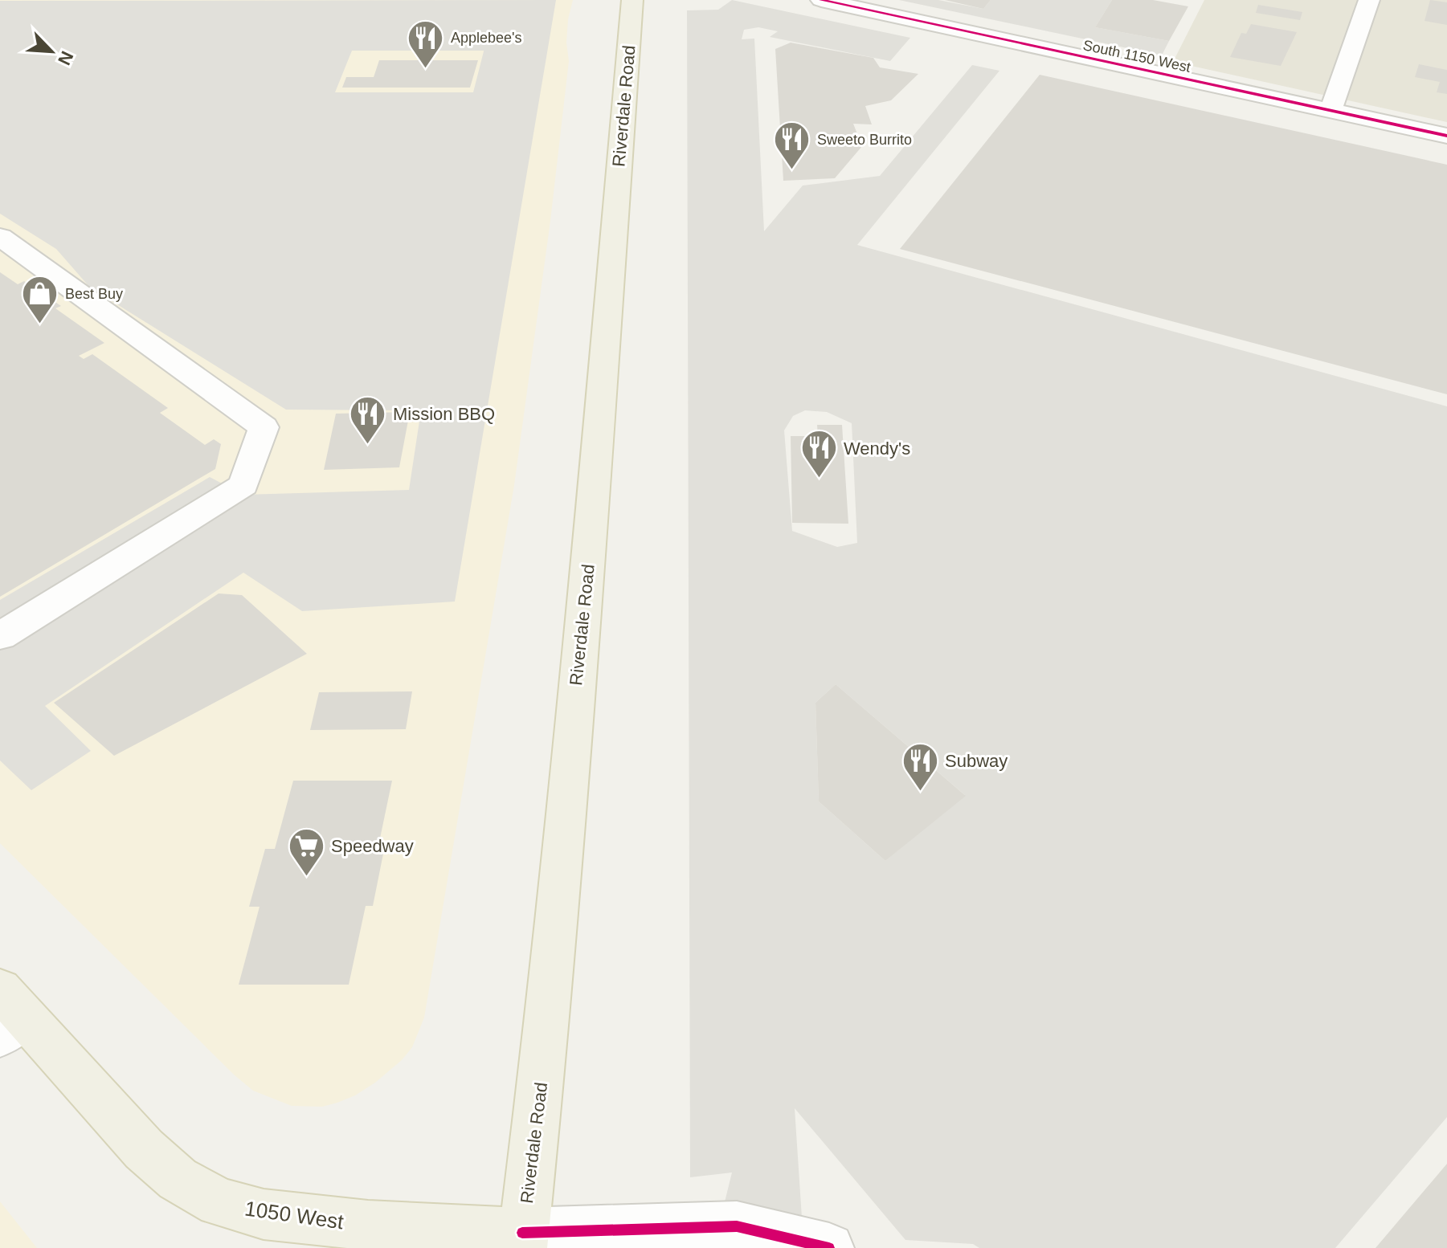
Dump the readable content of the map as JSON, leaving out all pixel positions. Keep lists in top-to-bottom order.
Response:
{
  "streets": {
    "main road": ["Riverdale Road", "1050 West"],
    "street": ["South 1150 West"]
  },
  "crossings": [
    ["Riverdale Road", "1050 West"]
  ],
  "places": {
    "restaurant": [
      "Applebee's",
      "Sweeto Burrito",
      "Mission BBQ",
      "Wendy's",
      "Subway"
    ],
    "shop": ["Best Buy"],
    "supermarket": ["Speedway"]
  },
  "north": "bottom right"
}
